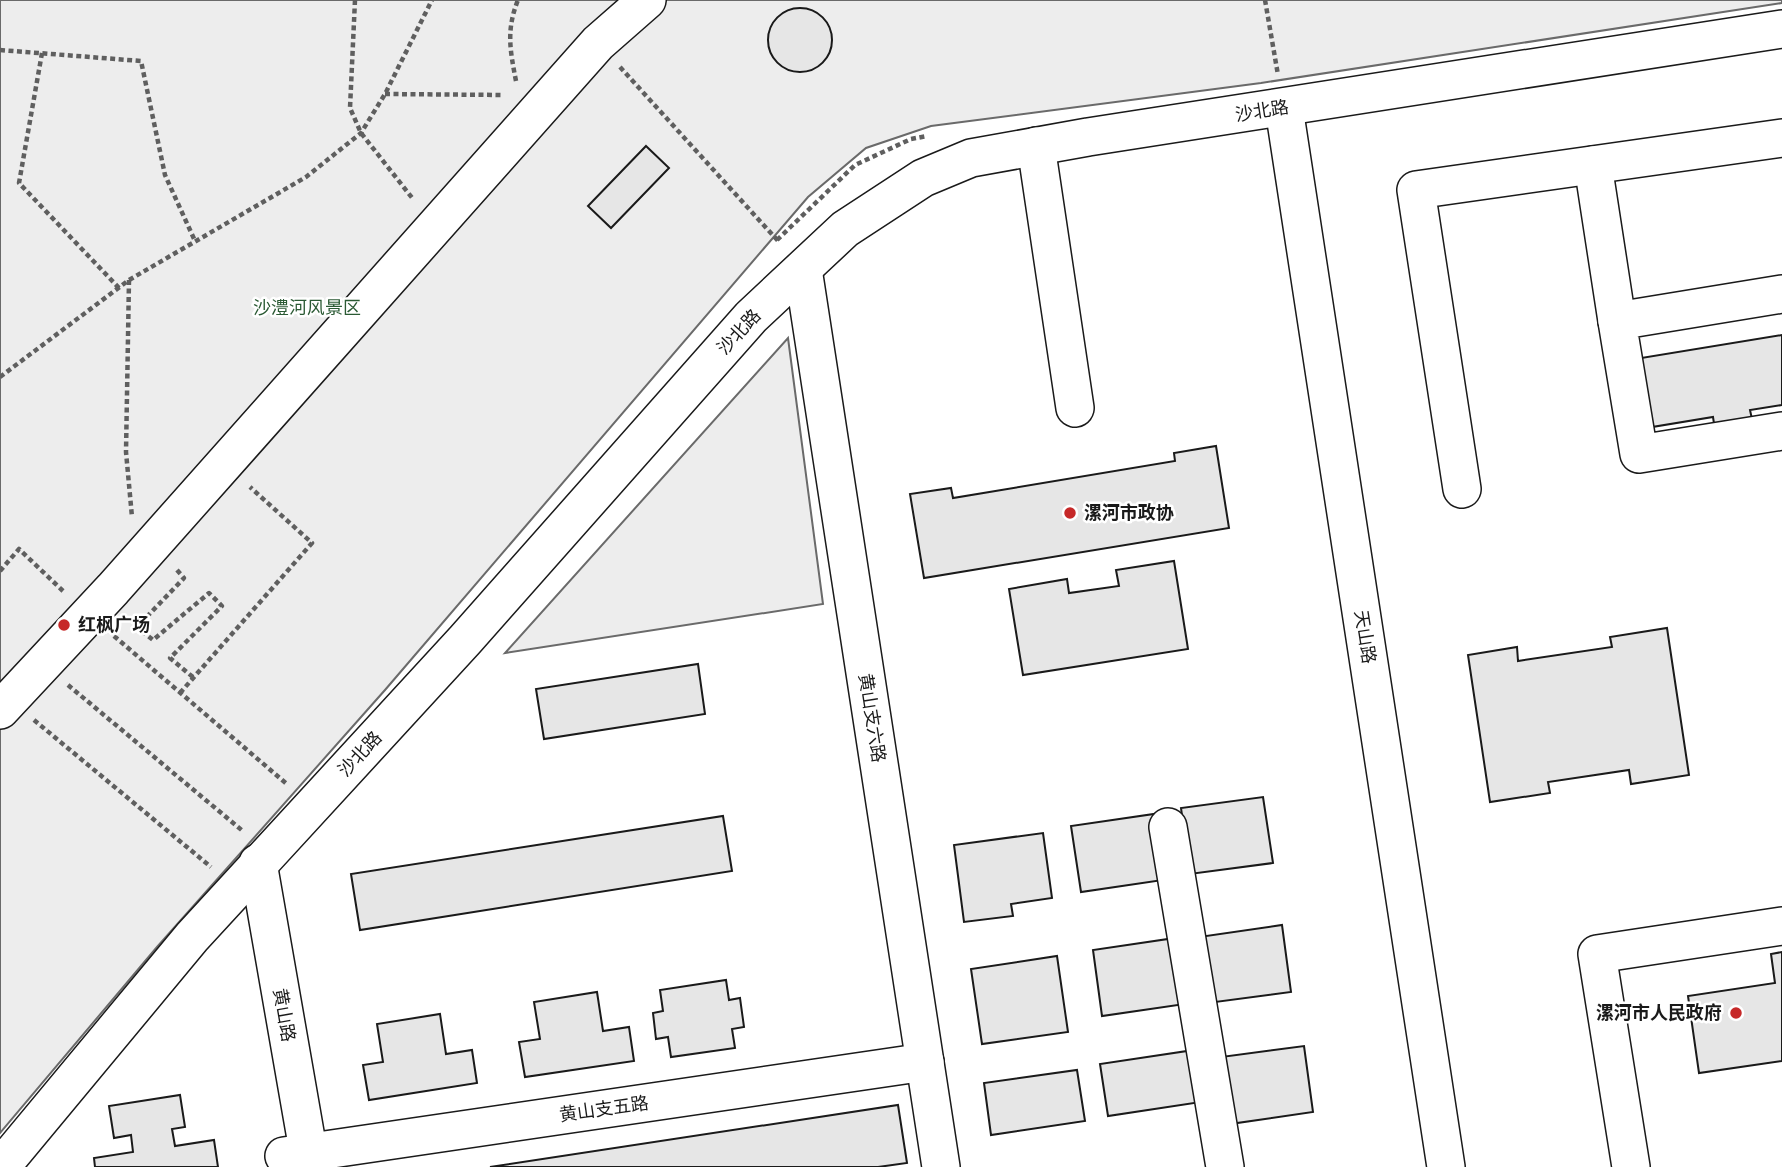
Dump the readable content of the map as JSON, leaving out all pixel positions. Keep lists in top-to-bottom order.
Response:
{
  "streets": {
    "street": [
      "沙北路",
      "天山路",
      "黄山支六路",
      "黄山路",
      "黄山支五路"
    ]
  },
  "crossings": [
    ["沙北路", "天山路"],
    ["沙北路", "黄山支六路"],
    ["沙北路", "黄山路"],
    ["黄山支六路", "黄山支五路"],
    ["黄山路", "黄山支五路"]
  ],
  "parks": ["沙澧河风景区"],
  "places": ["漯河市政协", "红枫广场", "漯河市人民政府"]
}
